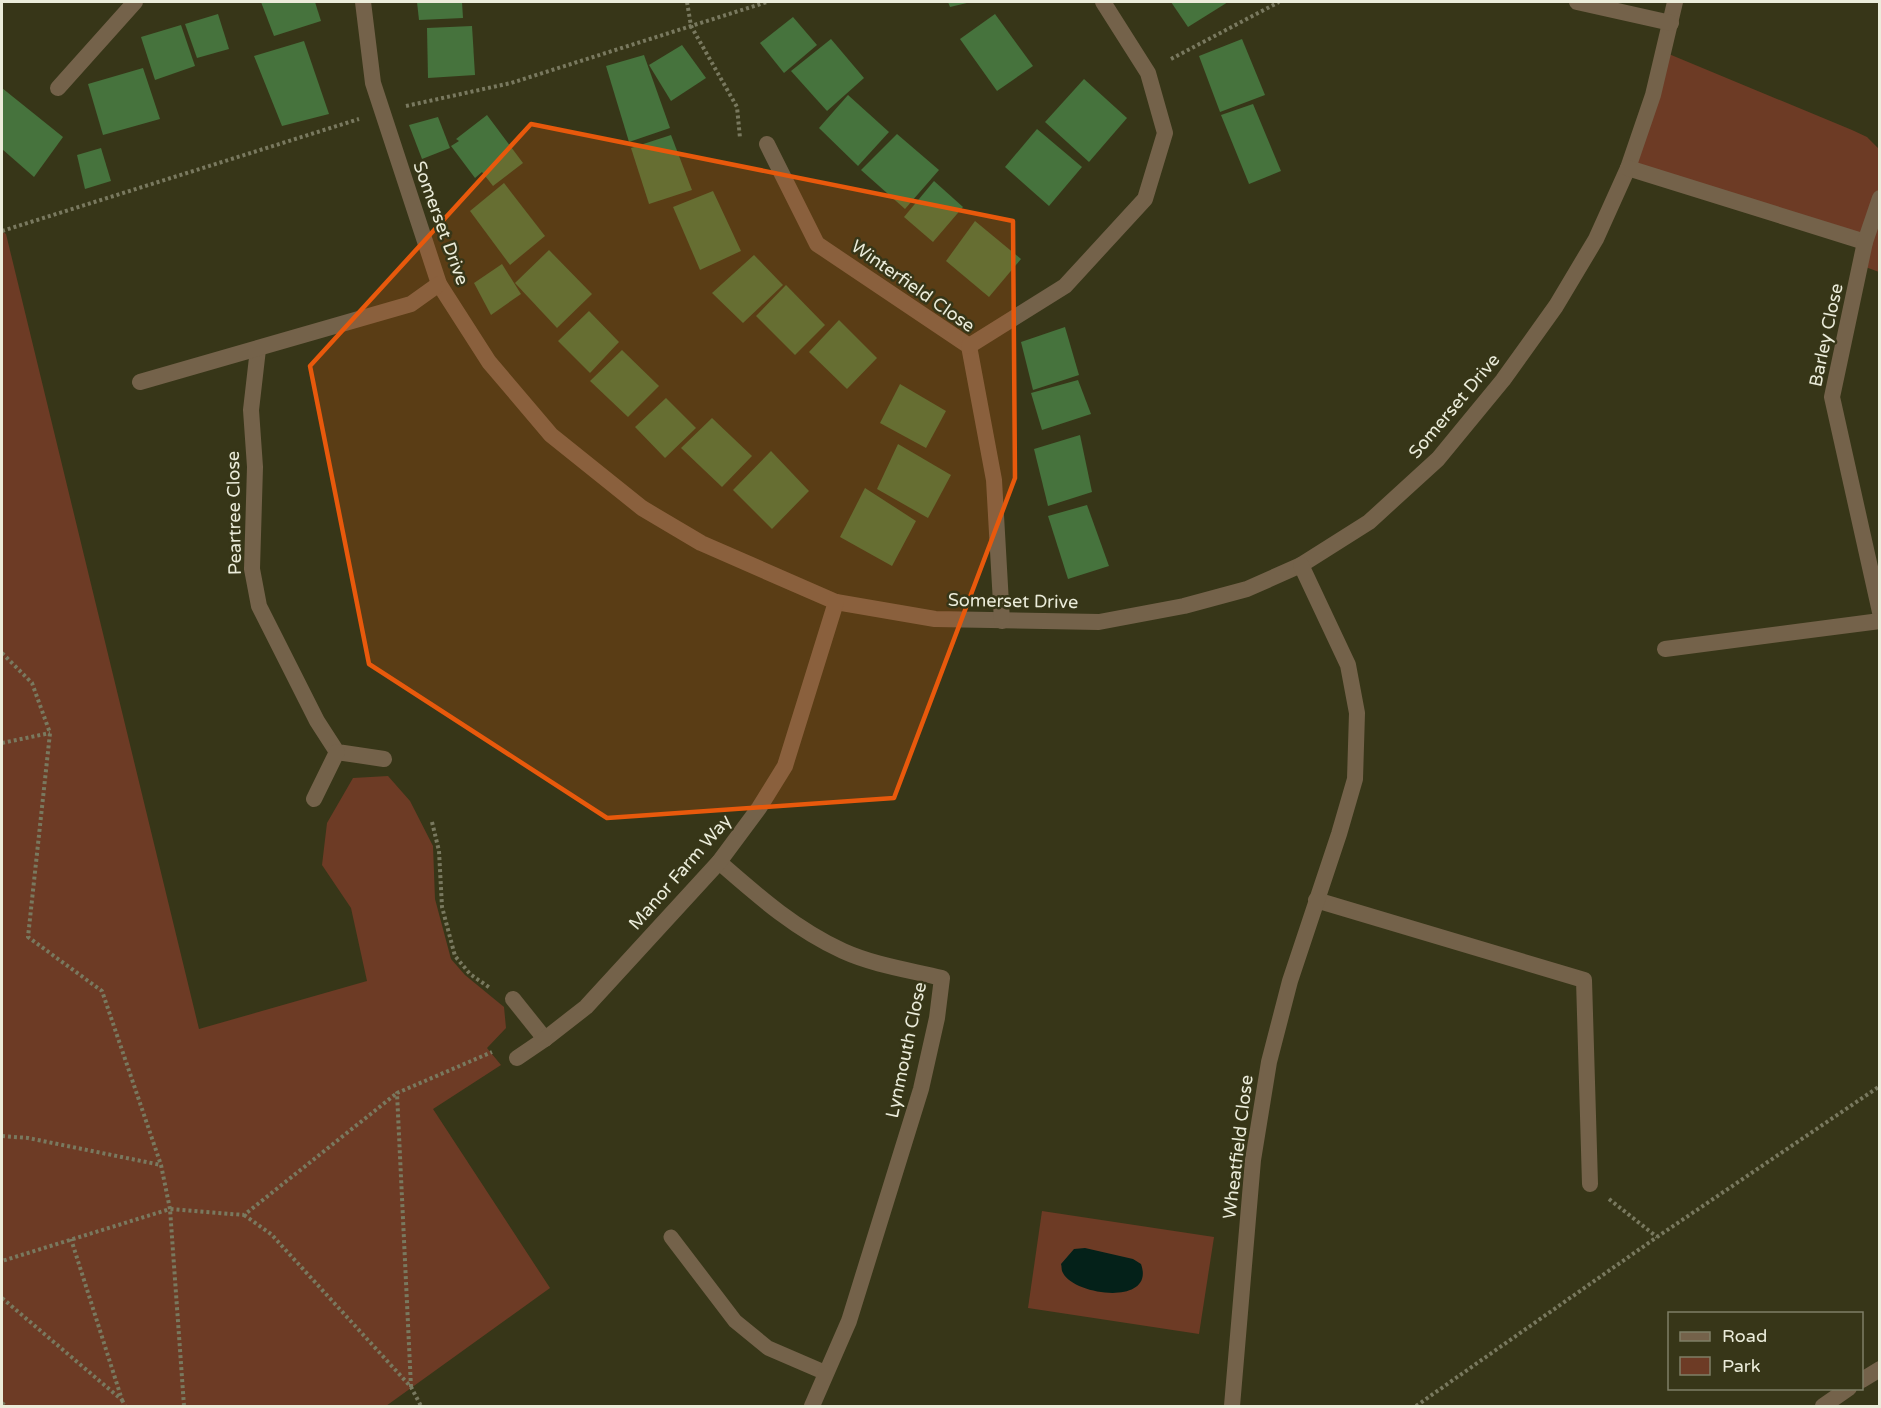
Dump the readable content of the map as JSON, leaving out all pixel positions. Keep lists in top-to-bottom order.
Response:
{
  "streets": {
    "street": [
      "Somerset Drive",
      "Winterfield Close",
      "Barley Close",
      "Peartree Close",
      "Manor Farm Way",
      "Lynmouth Close",
      "Wheatfield Close"
    ]
  },
  "crossings": [
    ["Somerset Drive", "Winterfield Close"],
    ["Somerset Drive", "Manor Farm Way"],
    ["Somerset Drive", "Wheatfield Close"],
    ["Manor Farm Way", "Lynmouth Close"]
  ],
  "legend": ["Road", "Park"]
}
